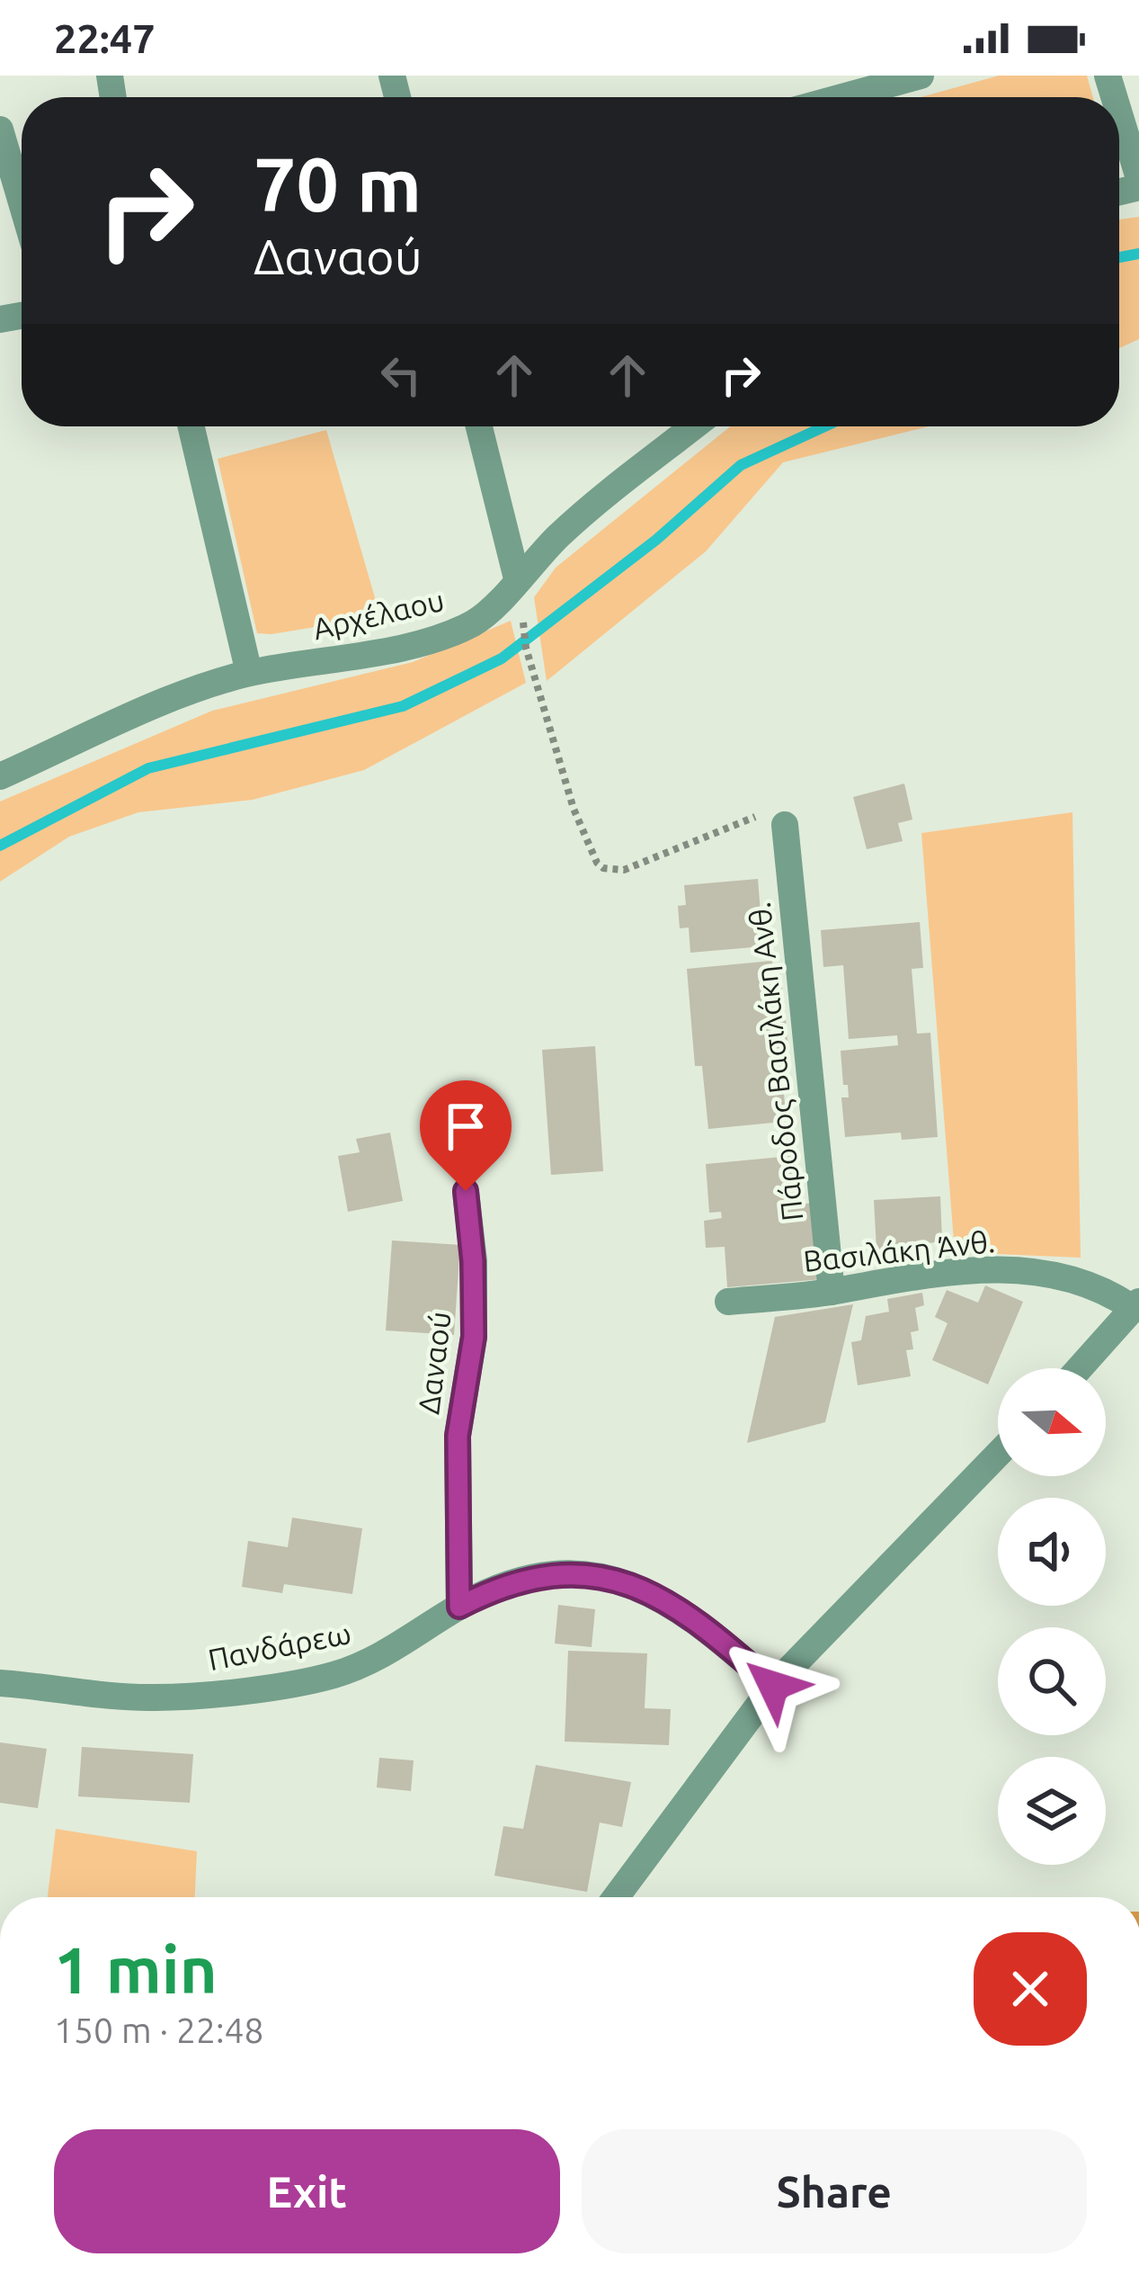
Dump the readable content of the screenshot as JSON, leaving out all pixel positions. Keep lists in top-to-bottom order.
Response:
{
  "streets": {
    "street": [
      "Αρχέλαου",
      "Πάροδος Βασιλάκη Ανθ.",
      "Βασιλάκη Άνθ.",
      "Δαναού",
      "Πανδάρεω"
    ]
  },
  "crossings": [
    ["Πάροδος Βασιλάκη Ανθ.", "Βασιλάκη Άνθ."],
    ["Δαναού", "Πανδάρεω"]
  ],
  "north": "right",
  "page": {
    "status": "22:47",
    "turn": ["70 m", "Δαναού"],
    "heading": ["1 min", "150 m · 22:48"],
    "buttons": ["Exit", "Share"]
  }
}
